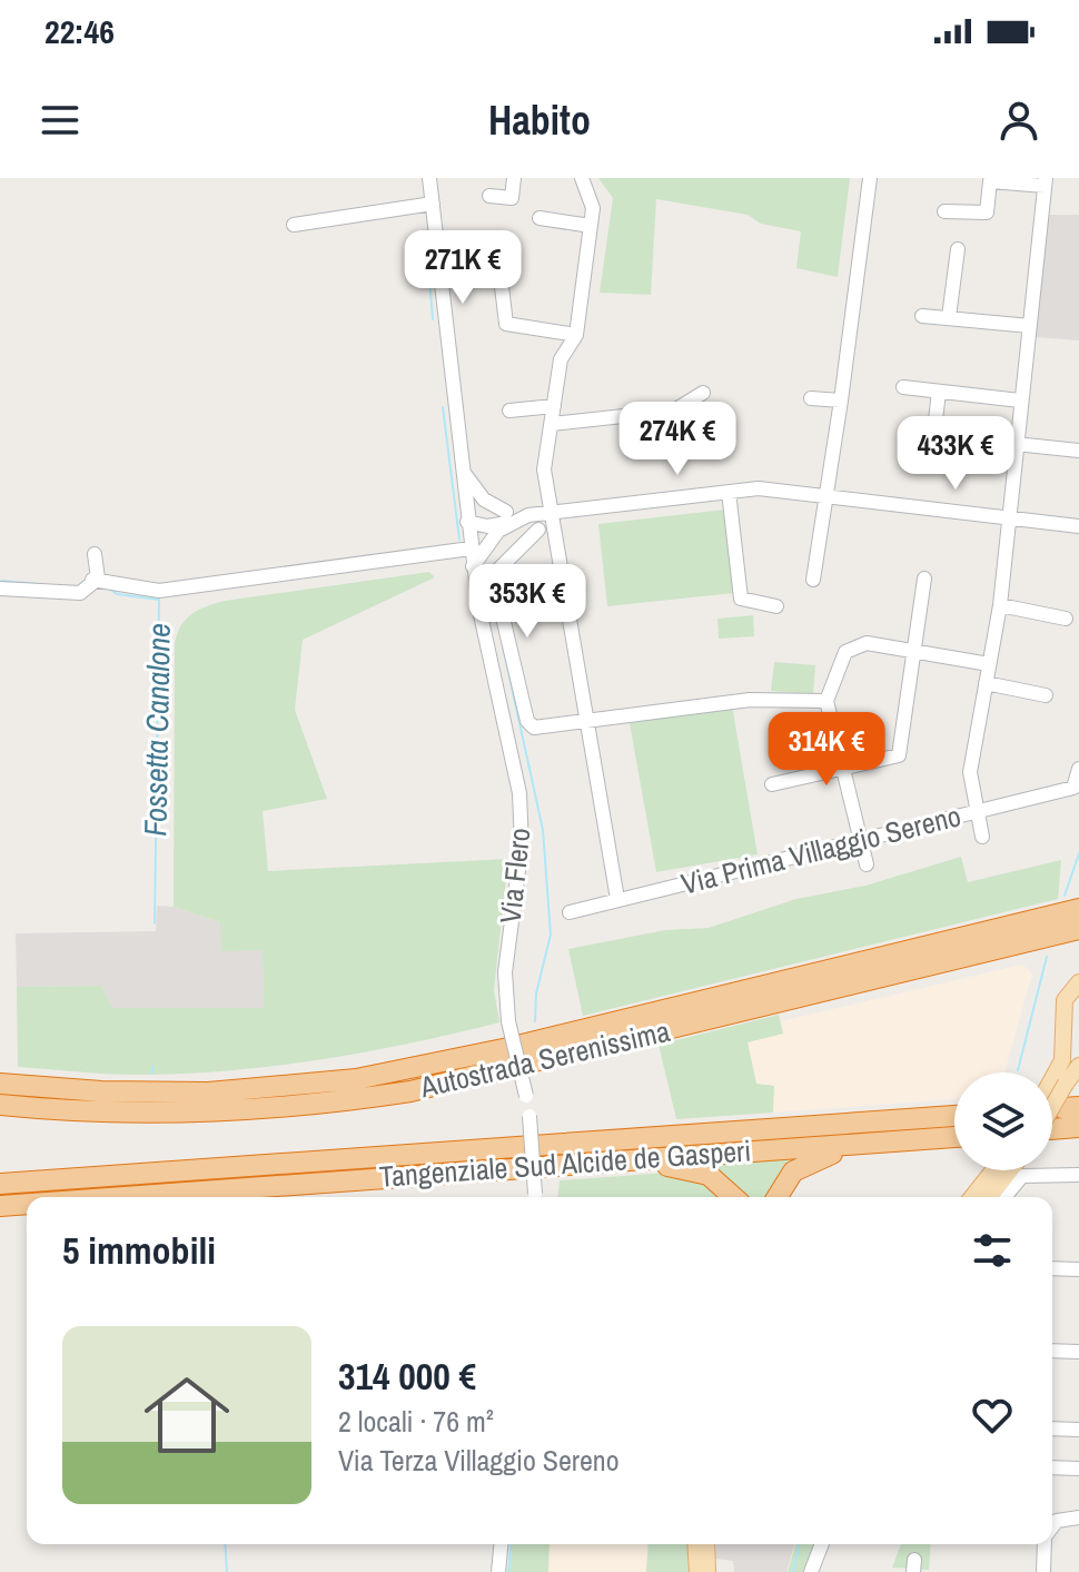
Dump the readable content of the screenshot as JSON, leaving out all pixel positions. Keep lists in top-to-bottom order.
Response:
{
  "streets": {
    "highway": ["Autostrada Serenissima", "Tangenziale Sud Alcide de Gasperi"],
    "street": ["Via Prima Villaggio Sereno", "Via Flero"]
  },
  "water": ["Fossetta Canalone"],
  "page": {
    "status": "22:46",
    "header": "Habito",
    "price": [
      "271K €",
      "274K €",
      "433K €",
      "353K €",
      "314K €"
    ],
    "heading": "5 immobili",
    "list": [
      {
        "name": "314 000 €",
        "note": "2 locali · 76 m² · Via Terza Villaggio Sereno"
      }
    ]
  }
}
